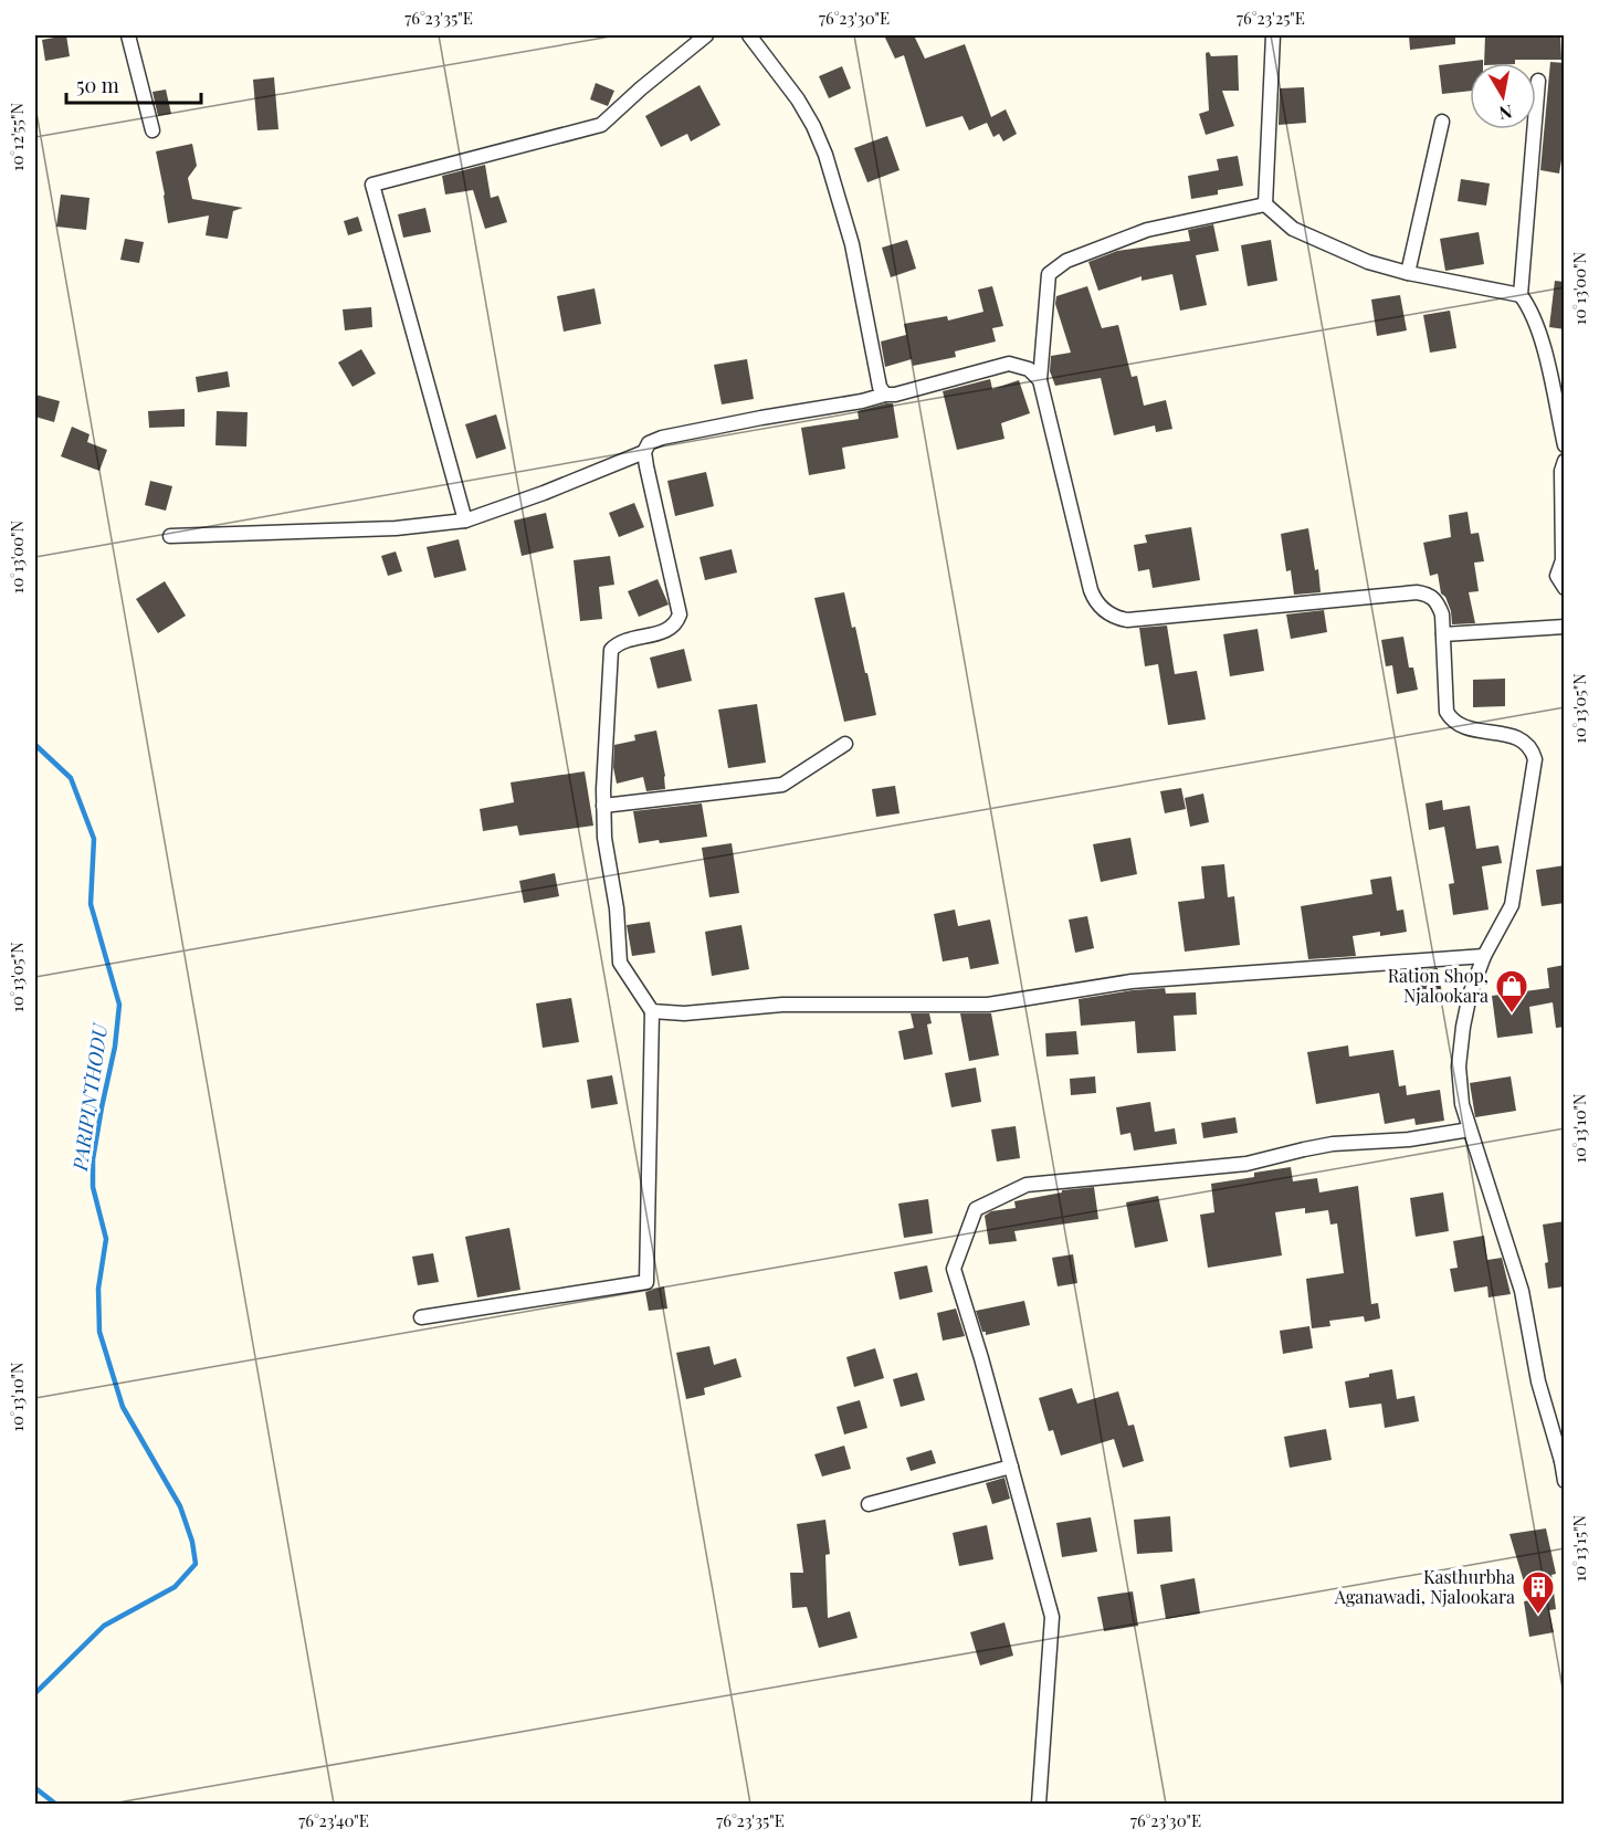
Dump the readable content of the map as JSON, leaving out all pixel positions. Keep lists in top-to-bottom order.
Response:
{
  "water": ["PARIPINTHODU"],
  "places": {
    "shop": ["Ration Shop, Njalookara"],
    "building": ["Kasthurbha Aganawadi, Njalookara"]
  },
  "scale_bar": "50 m",
  "north": "bottom",
  "coordinates": [
    "76°23'35\"E",
    "76°23'30\"E",
    "76°23'25\"E",
    "10°12'55\"N",
    "10°13'00\"N",
    "10°13'05\"N",
    "10°13'10\"N",
    "10°13'15\"N",
    "76°23'40\"E"
  ]
}
